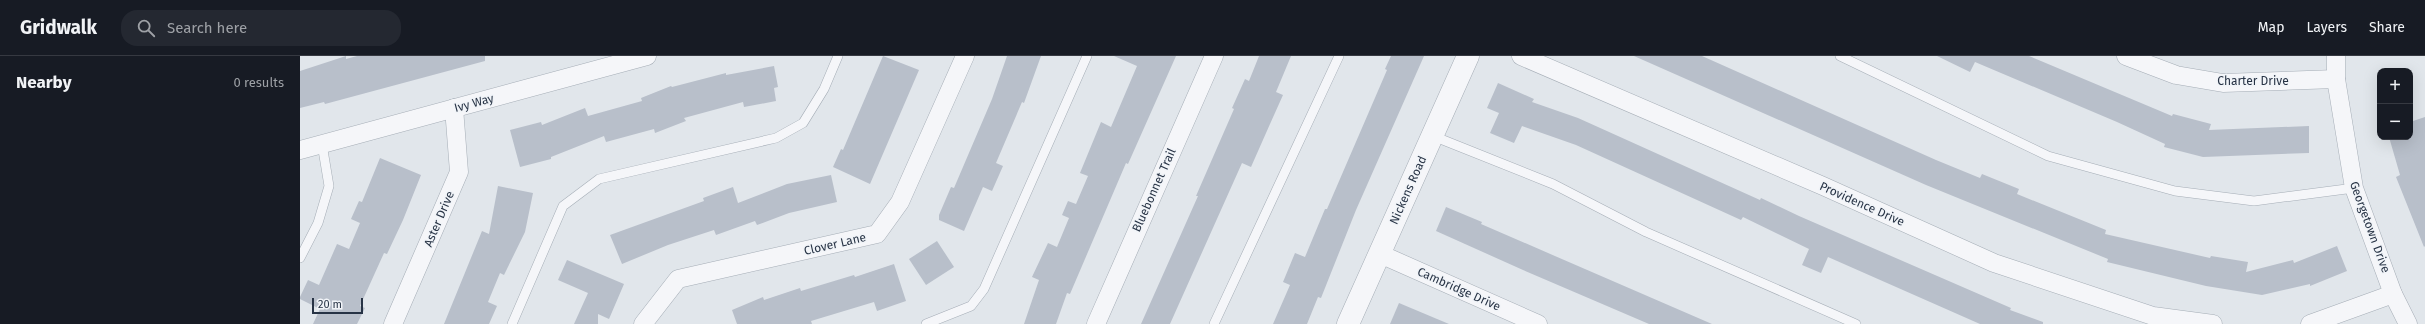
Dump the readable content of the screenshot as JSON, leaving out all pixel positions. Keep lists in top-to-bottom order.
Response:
{
  "streets": {
    "street": [
      "Charter Drive",
      "Ivy Way",
      "Bluebonnet Trail",
      "Nickens Road",
      "Providence Drive",
      "Aster Drive",
      "Georgetown Drive",
      "Clover Lane",
      "Cambridge Drive"
    ]
  },
  "crossings": [
    ["Charter Drive", "Georgetown Drive"],
    ["Ivy Way", "Aster Drive"],
    ["Nickens Road", "Cambridge Drive"]
  ],
  "scale_bar": "20 m",
  "page": {
    "header": "Gridwalk",
    "search": "Search here",
    "nav": ["Map", "Layers", "Share"],
    "heading": ["Nearby", "0 results"],
    "map_buttons": ["+", "−"],
    "scale": "20 m"
  }
}
